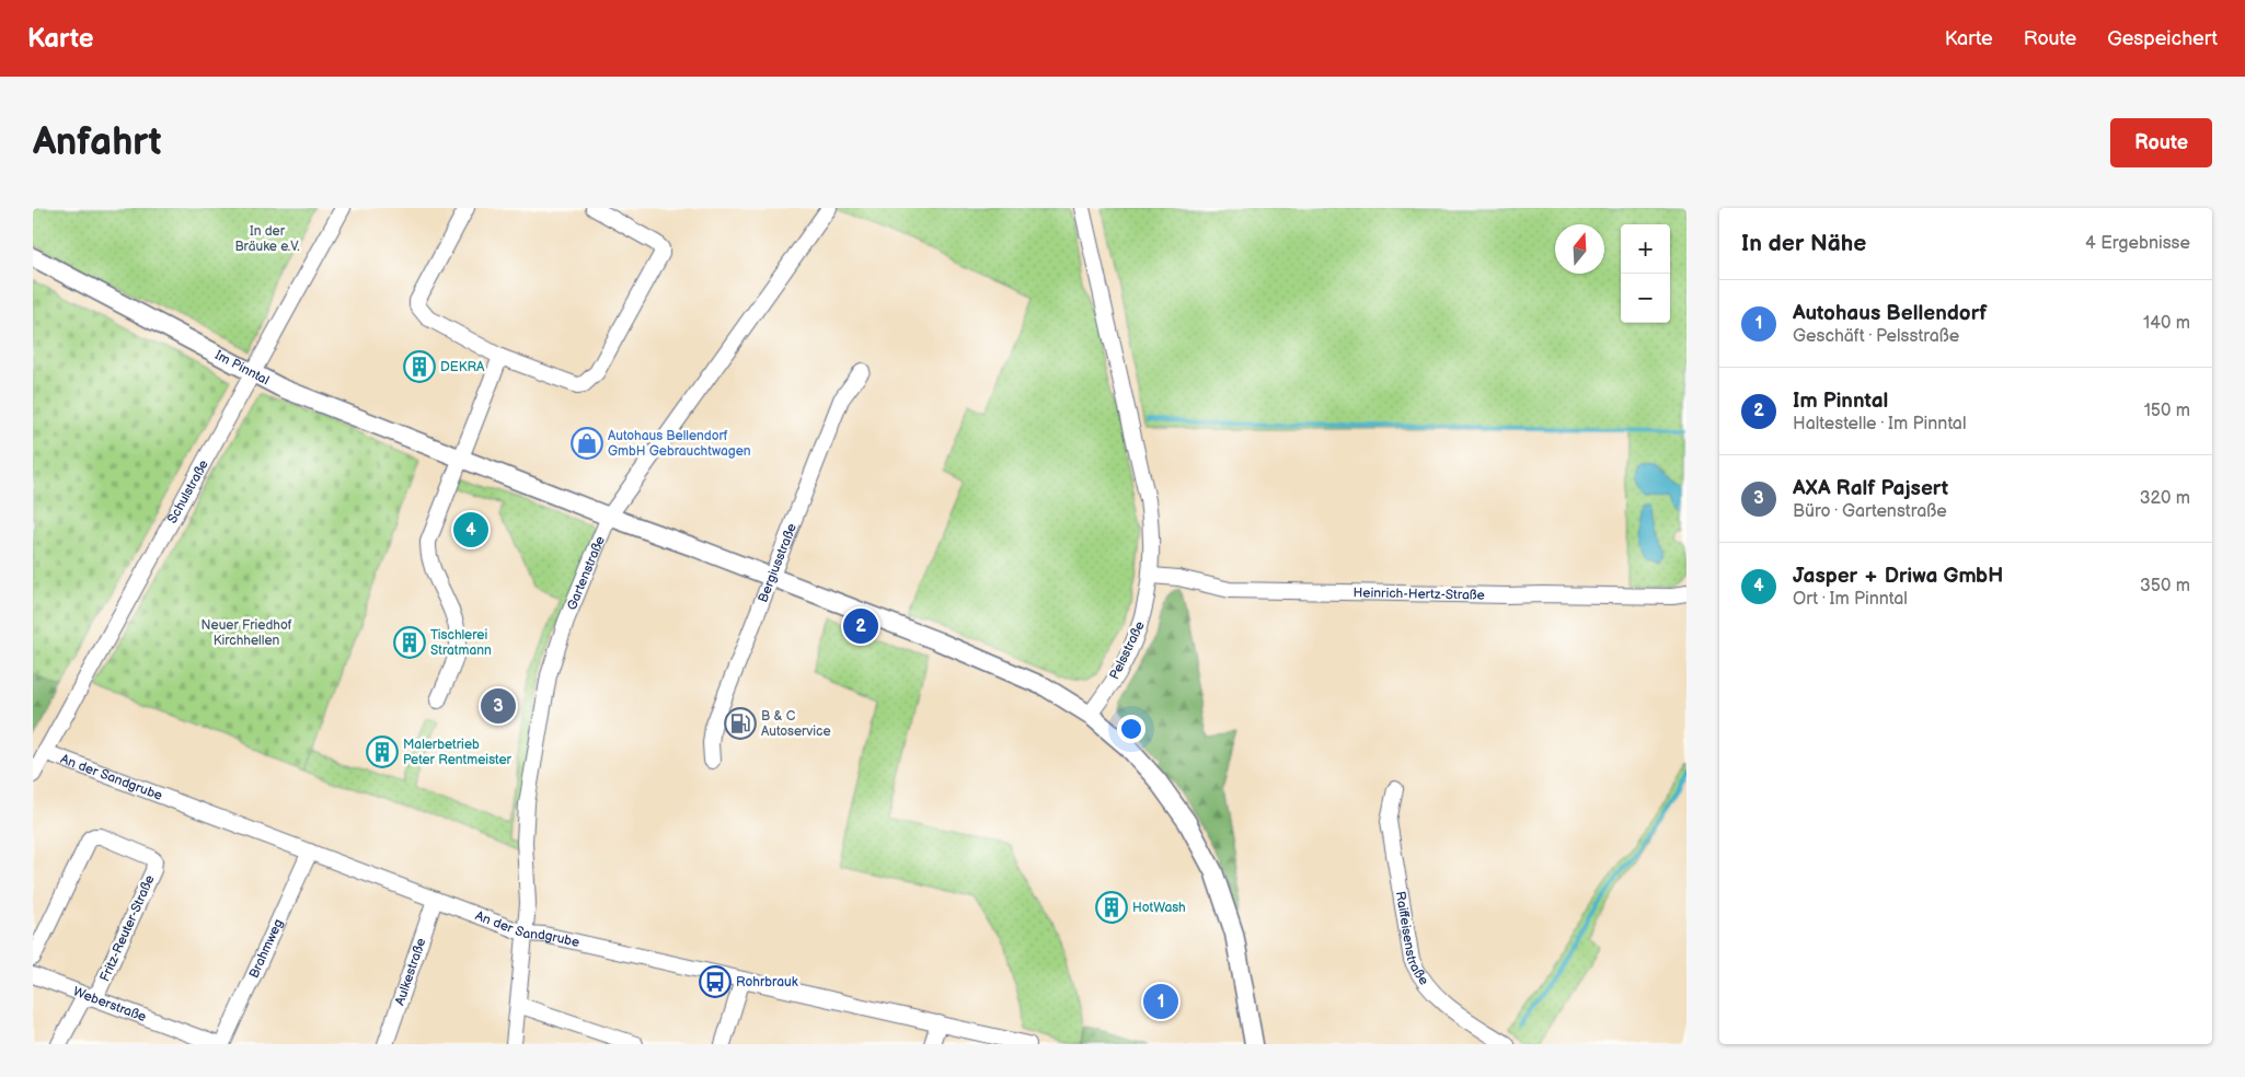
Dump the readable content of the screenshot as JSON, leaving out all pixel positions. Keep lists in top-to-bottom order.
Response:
{
  "streets": {
    "main road": ["Im Pinntal"],
    "street": [
      "Schulstraße",
      "Bergiusstraße",
      "Gartenstraße",
      "Heinrich-Hertz-Straße",
      "Pelsstraße",
      "An der Sandgrube",
      "Fritz-Reuter-Straße",
      "Raiffeisenstraße",
      "Brahmweg",
      "Aulkestraße",
      "Weberstraße"
    ]
  },
  "crossings": [
    ["Im Pinntal", "Schulstraße"],
    ["Im Pinntal", "Bergiusstraße"],
    ["Im Pinntal", "Gartenstraße"],
    ["Im Pinntal", "Pelsstraße"],
    ["Schulstraße", "An der Sandgrube"],
    ["Gartenstraße", "An der Sandgrube"],
    ["Heinrich-Hertz-Straße", "Pelsstraße"],
    ["An der Sandgrube", "Brahmweg"],
    ["An der Sandgrube", "Aulkestraße"],
    ["Fritz-Reuter-Straße", "Weberstraße"]
  ],
  "parks": ["In der Bräuke e.V.", "Neuer Friedhof Kirchhellen"],
  "places": {
    "building": [
      "DEKRA",
      "Tischlerei Stratmann",
      "Malerbetrieb Peter Rentmeister",
      "HotWash"
    ],
    "shop": ["Autohaus Bellendorf GmbH Gebrauchtwagen"],
    "fuel station": ["B & C Autoservice"],
    "bus stop": ["Rohrbrauk"]
  },
  "north": "top",
  "page": {
    "header": "Karte",
    "nav": ["Karte", "Route", "Gespeichert"],
    "buttons": "Route",
    "title": "Anfahrt",
    "heading": ["In der Nähe", "4 Ergebnisse"],
    "map_buttons": ["+", "−"],
    "list": [
      {
        "mark": "1",
        "name": "Autohaus Bellendorf",
        "note": "Geschäft · Pelsstraße",
        "value": "140 m"
      },
      {
        "mark": "2",
        "name": "Im Pinntal",
        "note": "Haltestelle · Im Pinntal",
        "value": "150 m"
      },
      {
        "mark": "3",
        "name": "AXA Ralf Pajsert",
        "note": "Büro · Gartenstraße",
        "value": "320 m"
      },
      {
        "mark": "4",
        "name": "Jasper + Driwa GmbH",
        "note": "Ort · Im Pinntal",
        "value": "350 m"
      }
    ],
    "pins": [
      "4",
      "2",
      "3",
      "1"
    ]
  }
}
